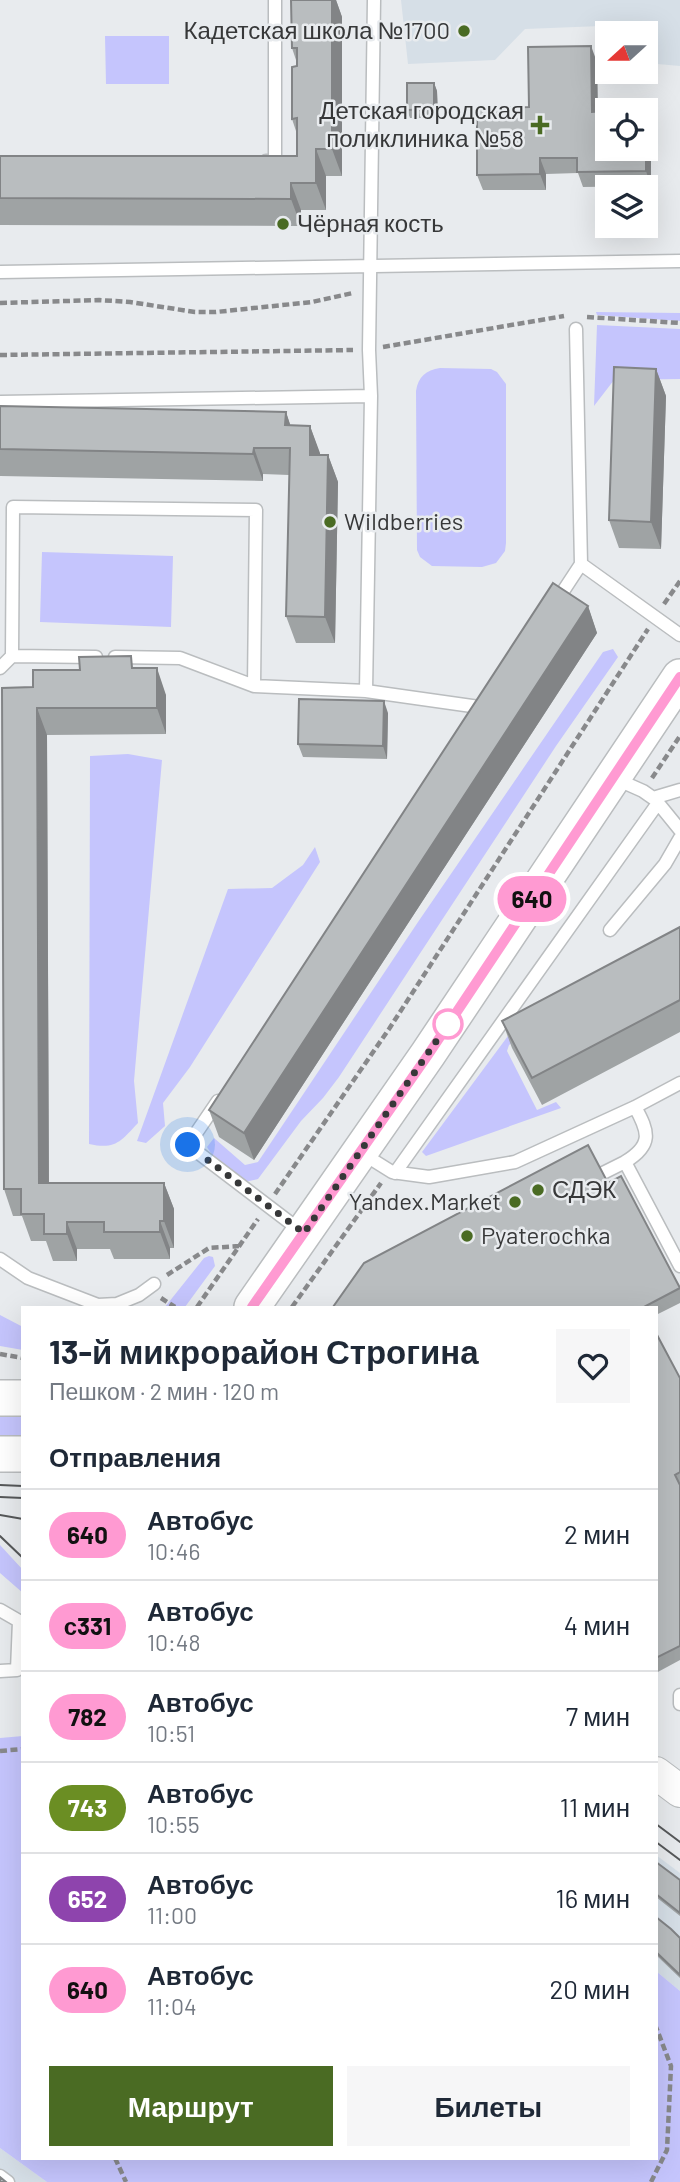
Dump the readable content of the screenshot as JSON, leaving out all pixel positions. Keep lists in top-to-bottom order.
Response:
{
  "places": {
    "other": [
      "Кадетская школа №1700",
      "Чёрная кость",
      "Wildberries",
      "СДЭК",
      "Yandex.Market",
      "Pyaterochka"
    ],
    "health": ["Детская городская поликлиника №58"]
  },
  "lines": ["bus line 640"],
  "north": "left",
  "page": {
    "on_map": "640",
    "heading": [
      ["13-й микрорайон Строгина", "Пешком · 2 мин · 120 m"],
      "Отправления"
    ],
    "list": [
      {
        "mark": "640",
        "name": "Автобус",
        "note": "10:46",
        "value": "2 мин"
      },
      {
        "mark": "с331",
        "name": "Автобус",
        "note": "10:48",
        "value": "4 мин"
      },
      {
        "mark": "782",
        "name": "Автобус",
        "note": "10:51",
        "value": "7 мин"
      },
      {
        "mark": "743",
        "name": "Автобус",
        "note": "10:55",
        "value": "11 мин"
      },
      {
        "mark": "652",
        "name": "Автобус",
        "note": "11:00",
        "value": "16 мин"
      },
      {
        "mark": "640",
        "name": "Автобус",
        "note": "11:04",
        "value": "20 мин"
      }
    ],
    "buttons": ["Маршрут", "Билеты"]
  }
}
